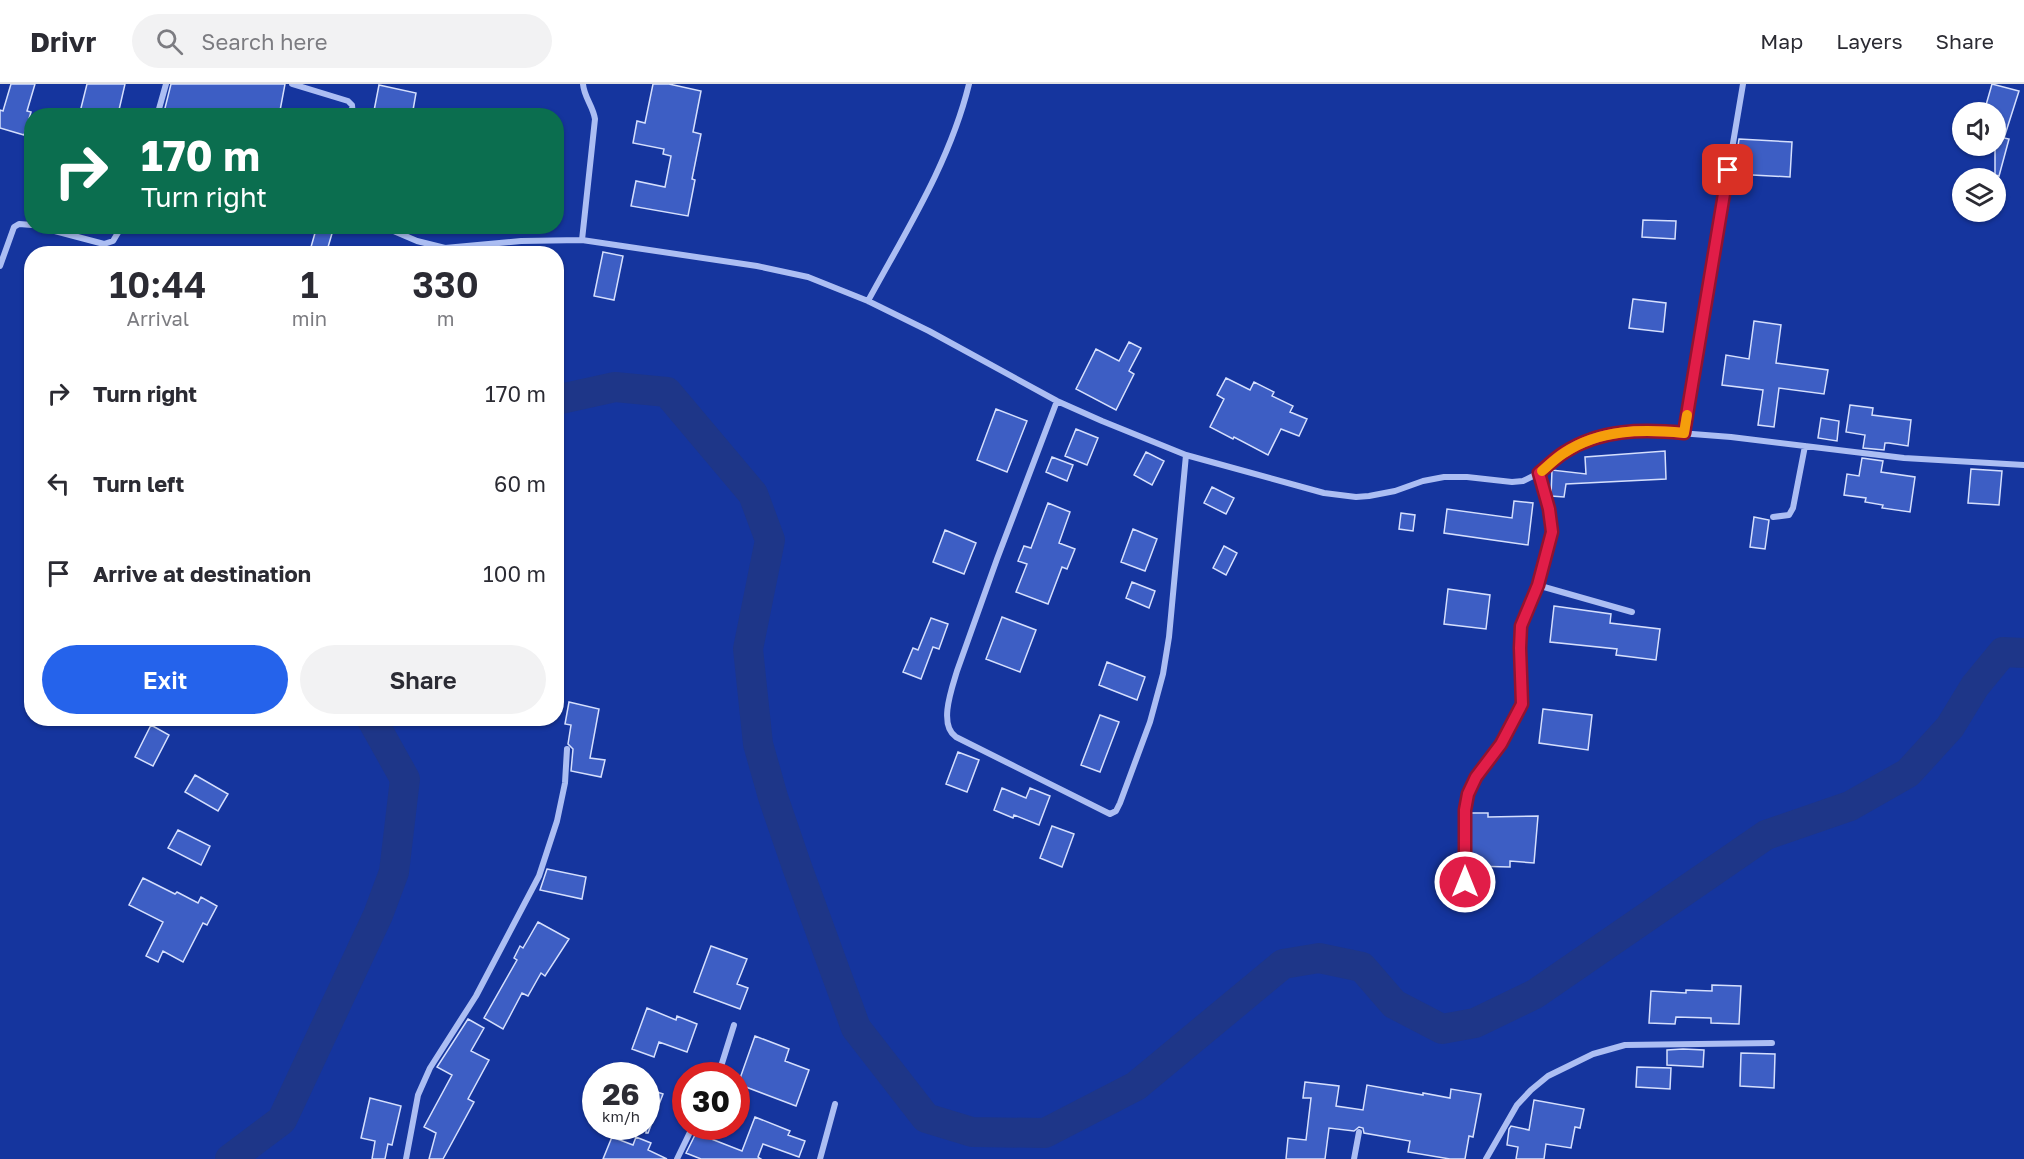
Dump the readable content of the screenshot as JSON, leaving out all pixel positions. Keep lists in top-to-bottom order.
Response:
{
  "page": {
    "header": "Drivr",
    "search": "Search here",
    "nav": ["Map", "Layers", "Share"],
    "turn": ["170 m", "Turn right"],
    "eta": [
      "10:44",
      "Arrival",
      "1",
      "min",
      "330",
      "m"
    ],
    "list": [
      {
        "name": "Turn right",
        "value": "170 m"
      },
      {
        "name": "Turn left",
        "value": "60 m"
      },
      {
        "name": "Arrive at destination",
        "value": "100 m"
      }
    ],
    "buttons": ["Exit", "Share"],
    "speed": "26 km/h",
    "limit": "30"
  }
}
